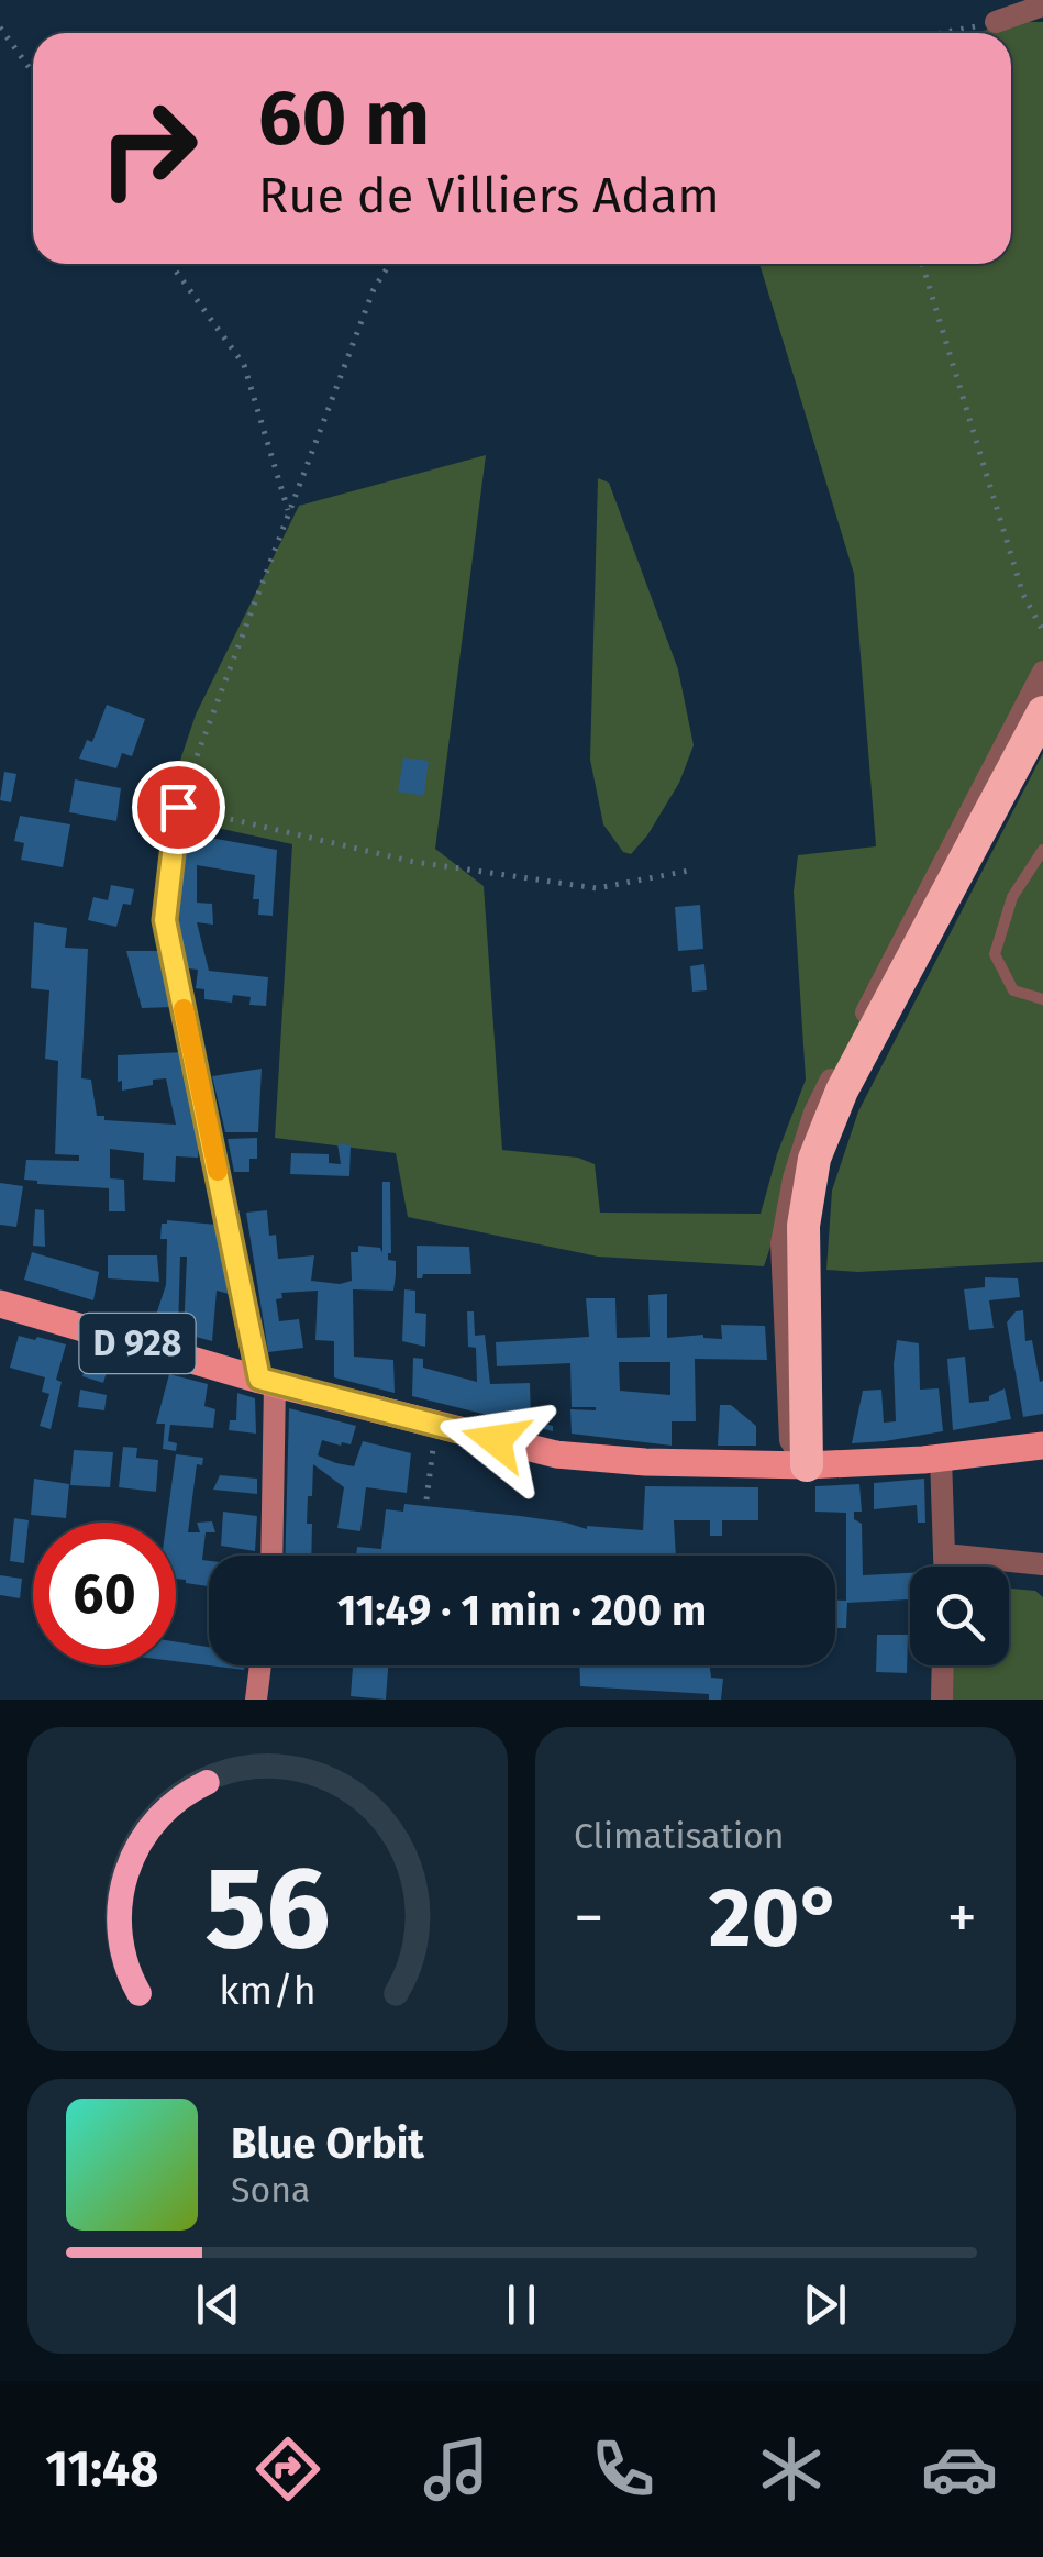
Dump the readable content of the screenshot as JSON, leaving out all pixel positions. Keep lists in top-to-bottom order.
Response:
{
  "streets": {
    "main road": ["D 928"]
  },
  "page": {
    "turn": ["60 m", "Rue de Villiers Adam"],
    "limit": "60",
    "trip": "11:49 · 1 min · 200 m",
    "tile": "Climatisation",
    "heat": ["−", "20°", "+"],
    "song": ["Blue Orbit", "Sona"],
    "tabs": "11:48",
    "gauge": ["56", "km/h"]
  }
}
